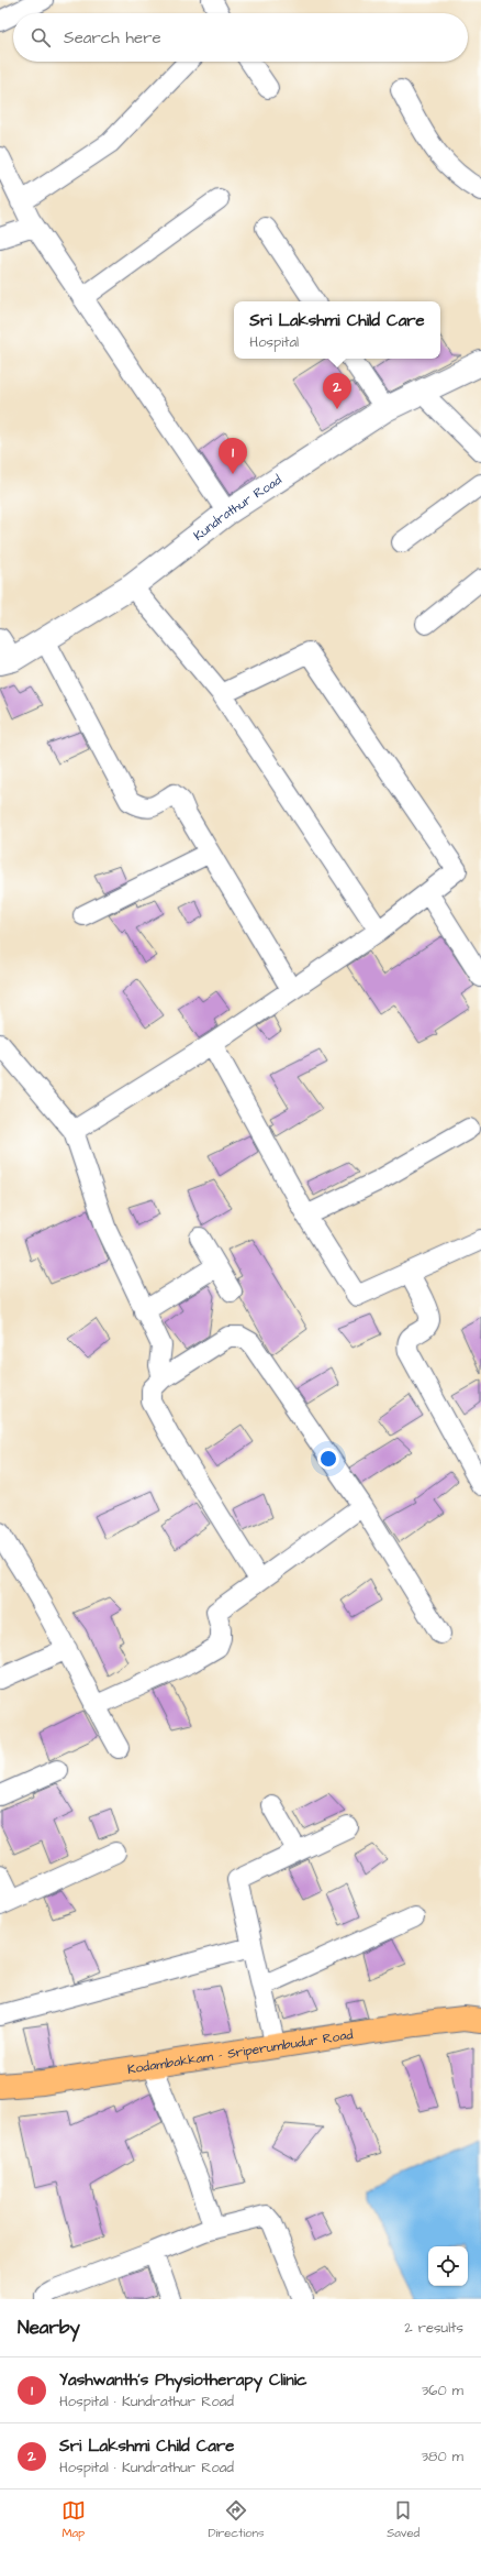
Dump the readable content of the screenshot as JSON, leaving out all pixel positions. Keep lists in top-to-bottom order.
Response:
{
  "streets": {
    "main road": ["Kodambakkam – Sriperumbudur Road"],
    "street": ["Kundrathur Road"]
  },
  "page": {
    "search": "Search here",
    "popup": ["Sri Lakshmi Child Care", "Hospital"],
    "pins": ["2", "1"],
    "heading": ["Nearby", "2 results"],
    "list": [
      {
        "mark": "1",
        "name": "Yashwanth's Physiotherapy Clinic",
        "note": "Hospital · Kundrathur Road",
        "value": "360 m"
      },
      {
        "mark": "2",
        "name": "Sri Lakshmi Child Care",
        "note": "Hospital · Kundrathur Road",
        "value": "380 m"
      }
    ],
    "nav": ["Map", "Directions", "Saved"]
  }
}
